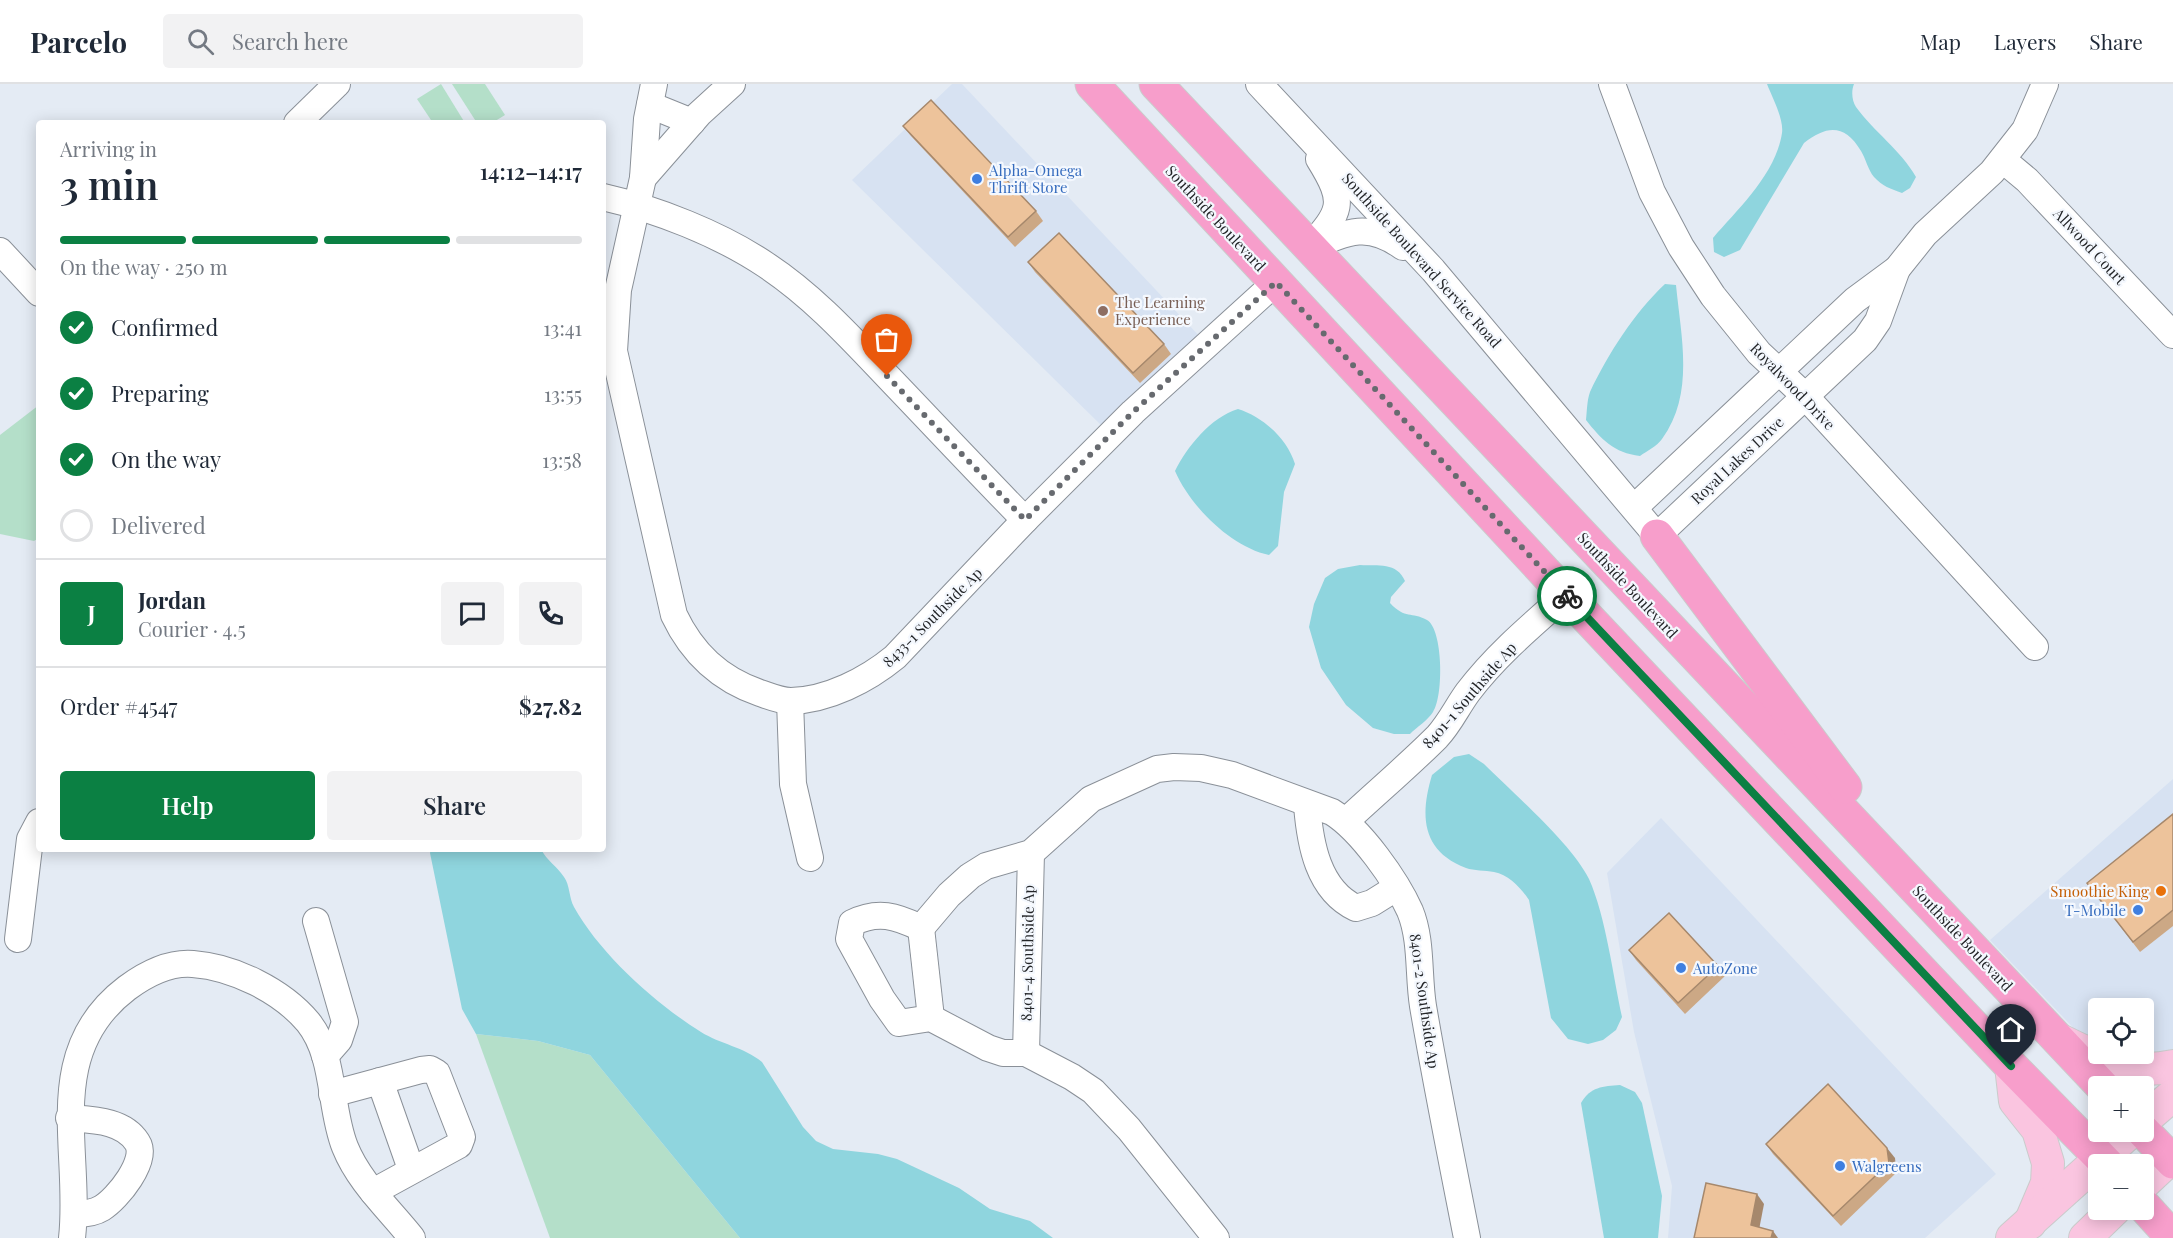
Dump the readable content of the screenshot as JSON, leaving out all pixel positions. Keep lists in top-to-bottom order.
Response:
{
  "streets": {
    "highway": ["Southside Boulevard"],
    "street": [
      "Allwood Court",
      "Southside Boulevard Service Road",
      "Royalwood Drive",
      "Royal Lakes Drive",
      "8433-1 Southside Ap",
      "8401-1 Southside Ap",
      "8401-4 Southside Ap",
      "8401-2 Southside Ap"
    ]
  },
  "crossings": [
    ["Southside Boulevard", "8433-1 Southside Ap"],
    ["Southside Boulevard", "8401-1 Southside Ap"],
    ["Allwood Court", "Royal Lakes Drive"],
    ["Southside Boulevard Service Road", "Royal Lakes Drive"],
    ["Royalwood Drive", "Royal Lakes Drive"],
    ["8401-1 Southside Ap", "8401-2 Southside Ap"],
    ["8401-4 Southside Ap", "8401-2 Southside Ap"]
  ],
  "places": [
    "Alpha-Omega Thrift Store",
    "The Learning Experience",
    "Smoothie King",
    "T-Mobile",
    "AutoZone",
    "Walgreens"
  ],
  "page": {
    "header": "Parcelo",
    "search": "Search here",
    "nav": ["Map", "Layers", "Share"],
    "heading": ["3 min", "Arriving in", "14:12–14:17"],
    "panel": [
      "Jordan",
      "Courier · 4.5",
      "Order #4547",
      "$27.82"
    ],
    "bar": "On the way · 250 m",
    "list": [
      ["Confirmed", "13:41"],
      ["Preparing", "13:55"],
      ["On the way", "13:58"],
      "Delivered"
    ],
    "round": "J",
    "buttons": ["Help", "Share"],
    "map_buttons": ["+", "−"]
  }
}
